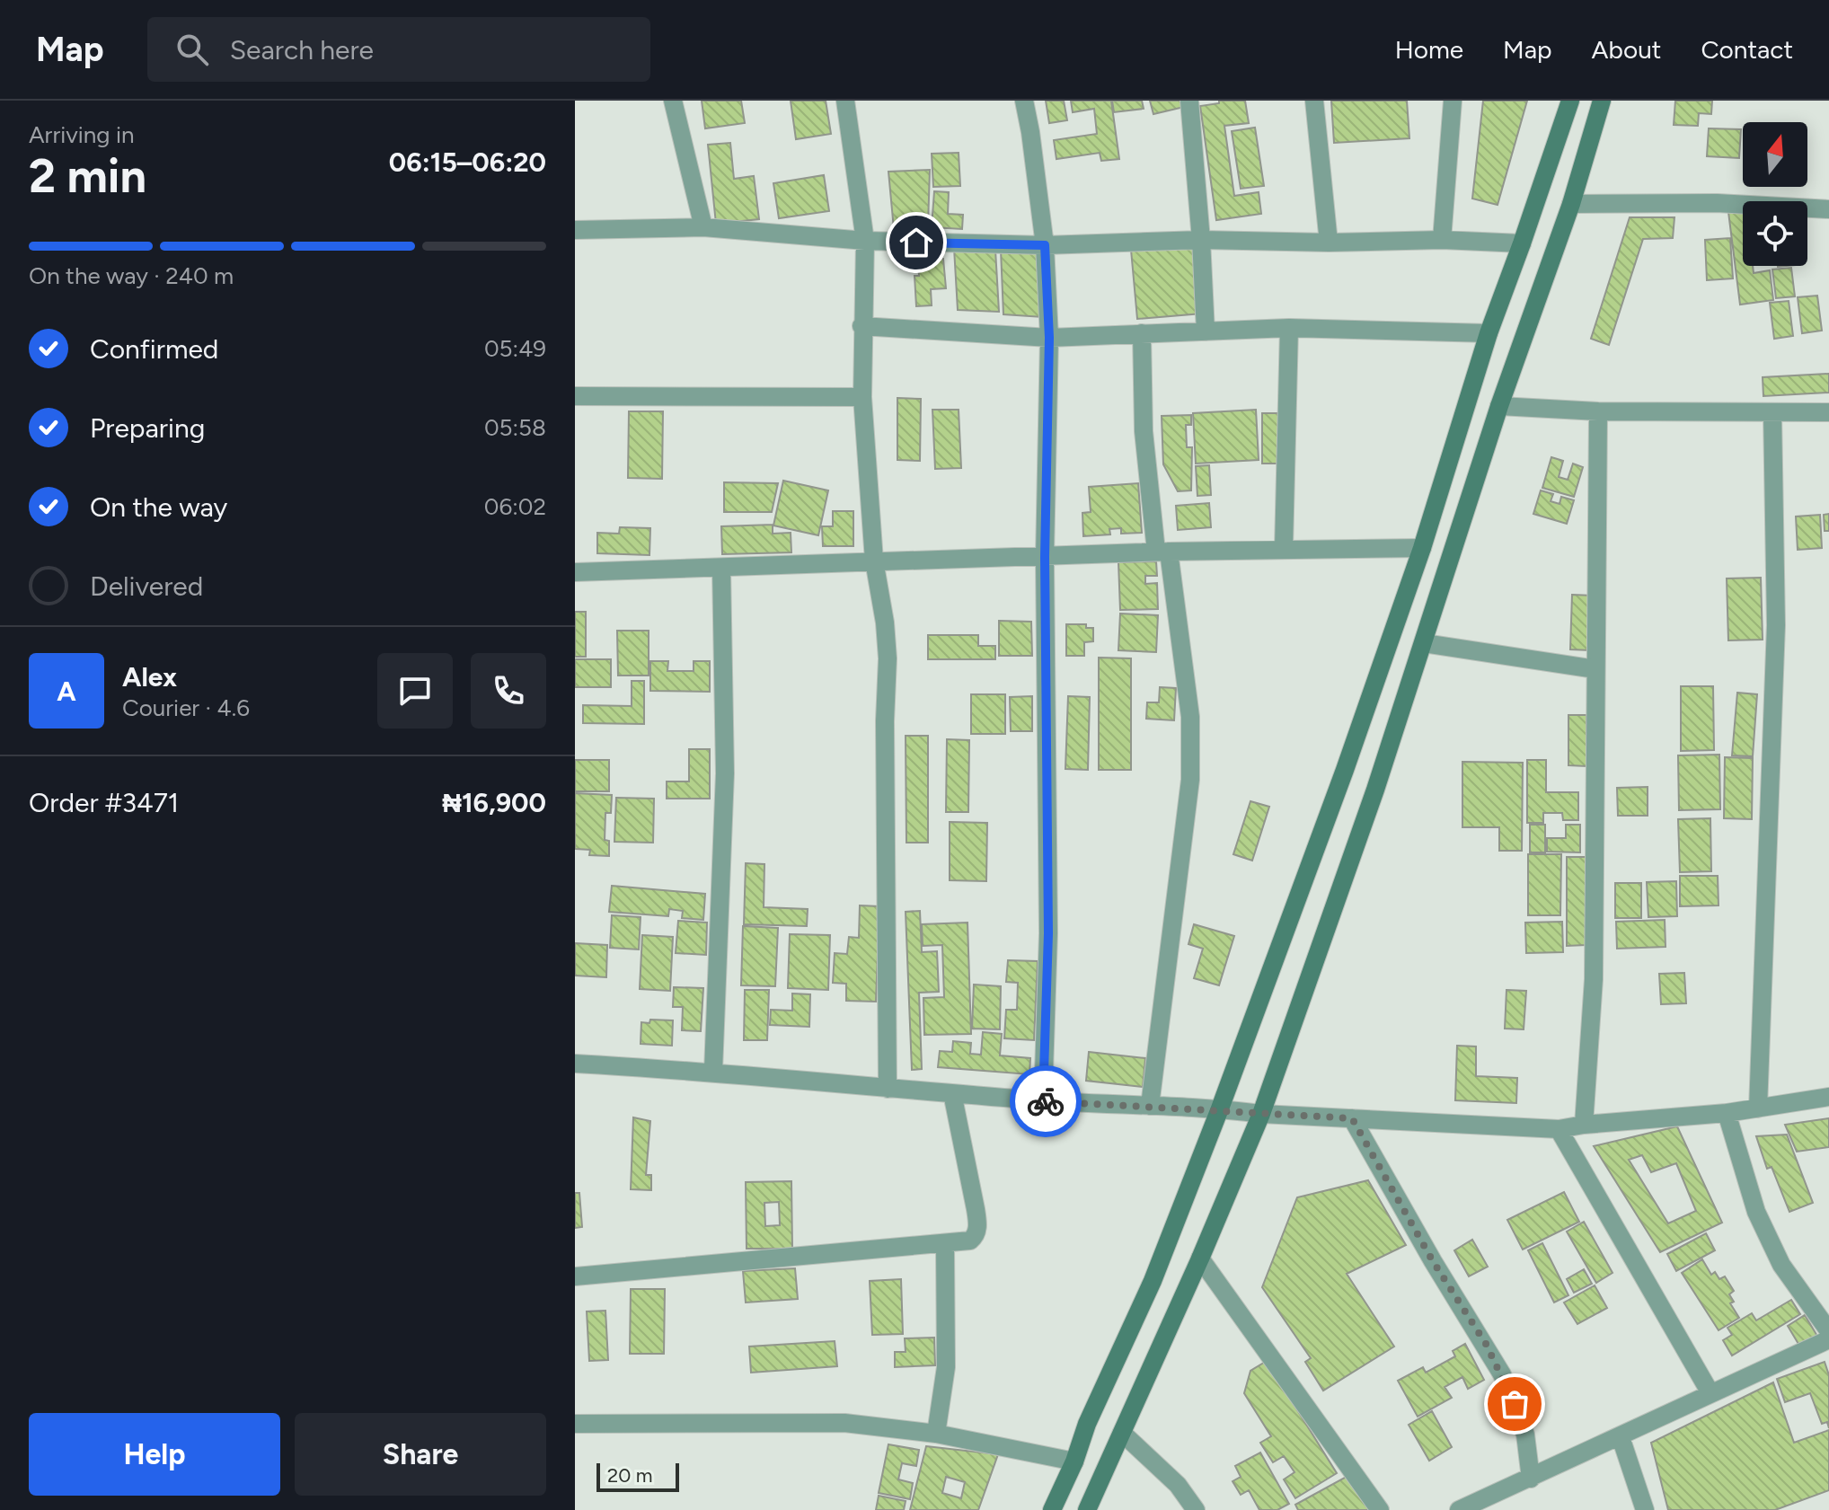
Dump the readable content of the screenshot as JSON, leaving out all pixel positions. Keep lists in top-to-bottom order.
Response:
{
  "scale_bar": "20 m",
  "north": "top",
  "page": {
    "header": "Map",
    "search": "Search here",
    "nav": [
      "Home",
      "Map",
      "About",
      "Contact"
    ],
    "heading": ["2 min", "Arriving in", "06:15–06:20"],
    "panel": [
      "Alex",
      "Courier · 4.6",
      "Order #3471",
      "₦16,900"
    ],
    "bar": "On the way · 240 m",
    "list": [
      ["Confirmed", "05:49"],
      ["Preparing", "05:58"],
      ["On the way", "06:02"],
      "Delivered"
    ],
    "round": "A",
    "buttons": ["Help", "Share"],
    "scale": "20 m"
  }
}
